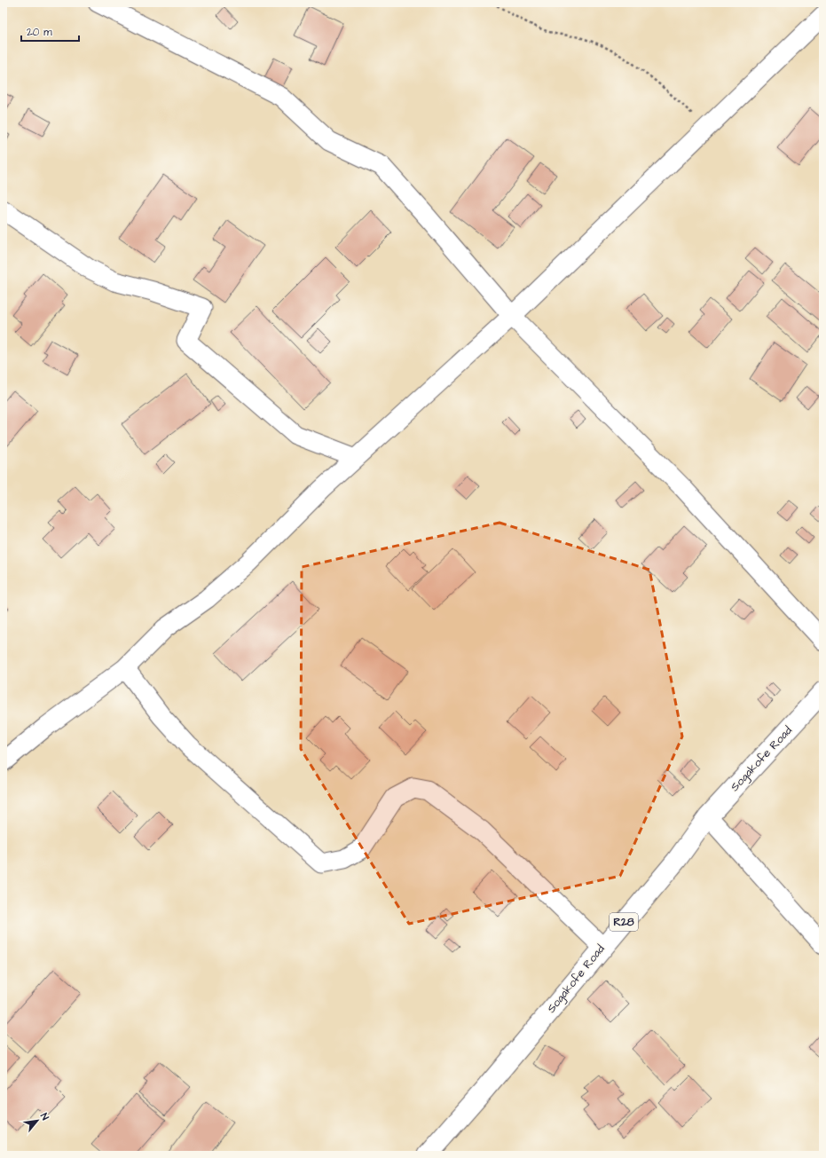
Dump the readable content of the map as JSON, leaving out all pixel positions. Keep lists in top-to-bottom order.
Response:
{
  "streets": {
    "main road": ["Sogakofe Road", "R28"]
  },
  "scale_bar": "20 m",
  "north": "top right"
}
